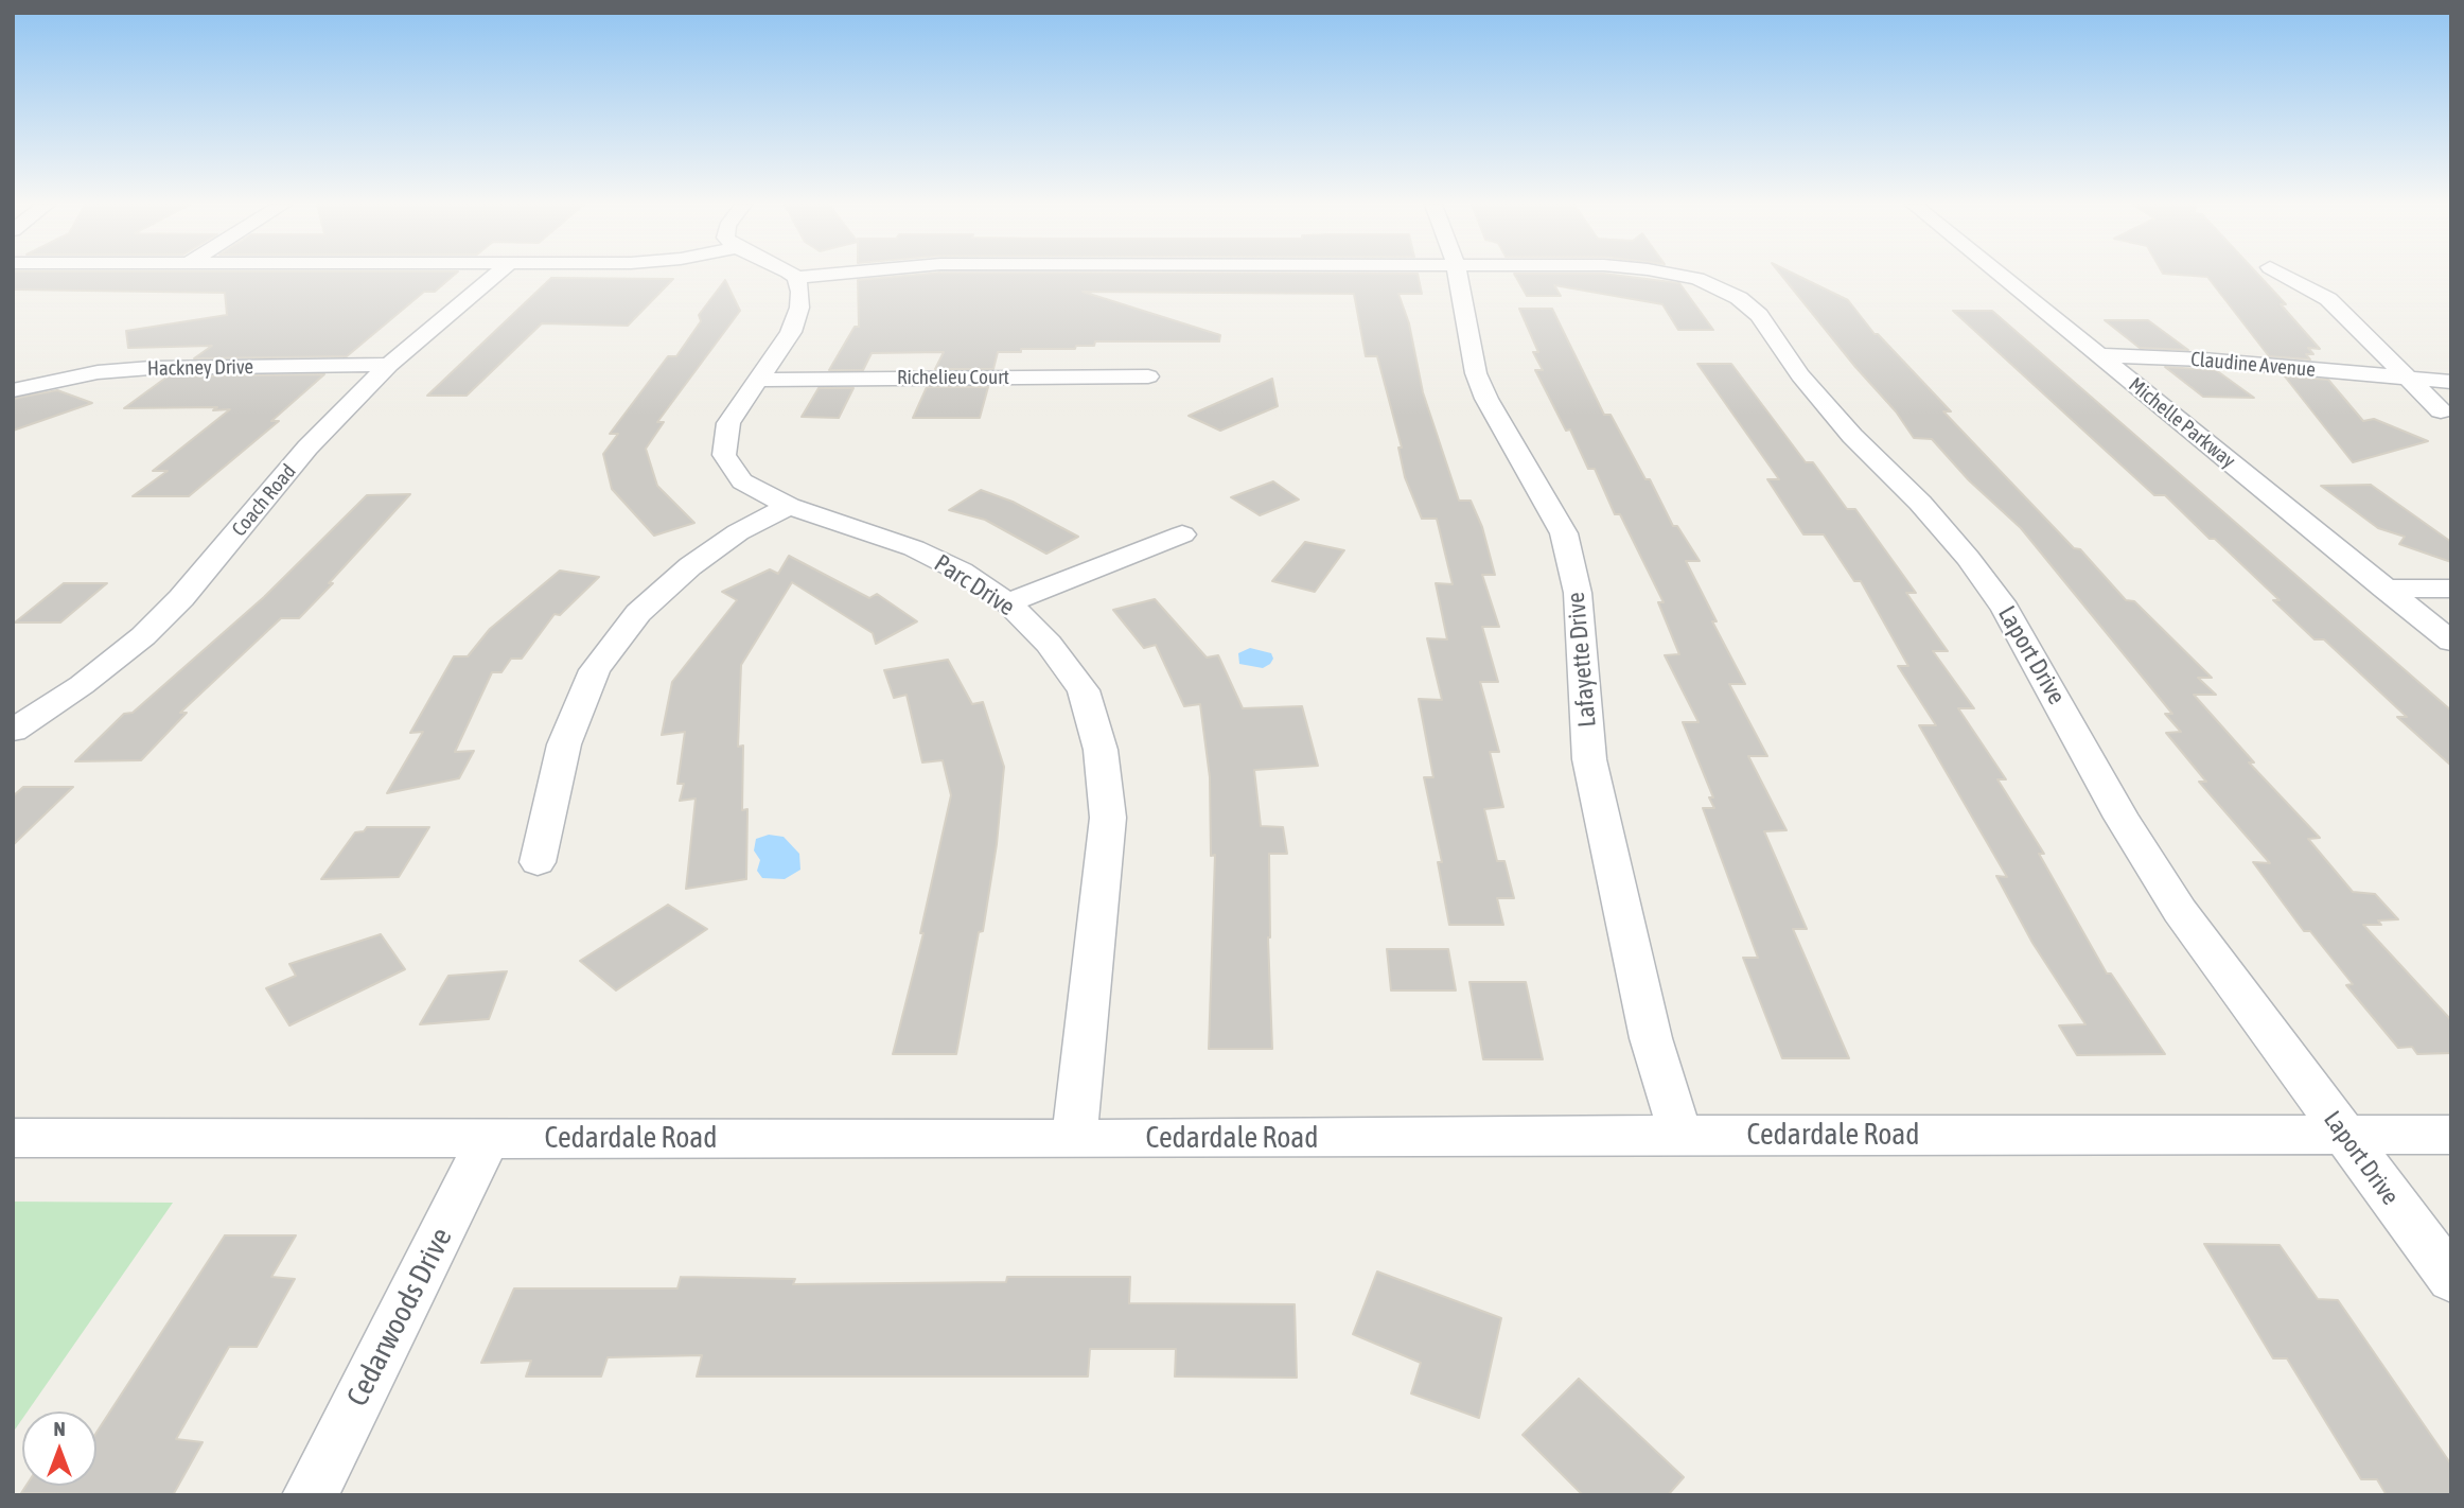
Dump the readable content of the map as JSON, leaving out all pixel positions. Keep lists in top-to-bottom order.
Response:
{
  "streets": {
    "street": [
      "Claudine Avenue",
      "Hackney Drive",
      "Richelieu Court",
      "Michelle Parkway",
      "Coach Road",
      "Parc Drive",
      "Laport Drive",
      "Lafayette Drive",
      "Cedardale Road",
      "Cedarwoods Drive"
    ]
  },
  "crossings": [
    ["Claudine Avenue", "Michelle Parkway"],
    ["Hackney Drive", "Coach Road"],
    ["Richelieu Court", "Parc Drive"],
    ["Parc Drive", "Laport Drive"],
    ["Parc Drive", "Cedardale Road"],
    ["Laport Drive", "Cedardale Road"],
    ["Lafayette Drive", "Cedardale Road"],
    ["Cedardale Road", "Cedarwoods Drive"]
  ],
  "north": "top"
}
